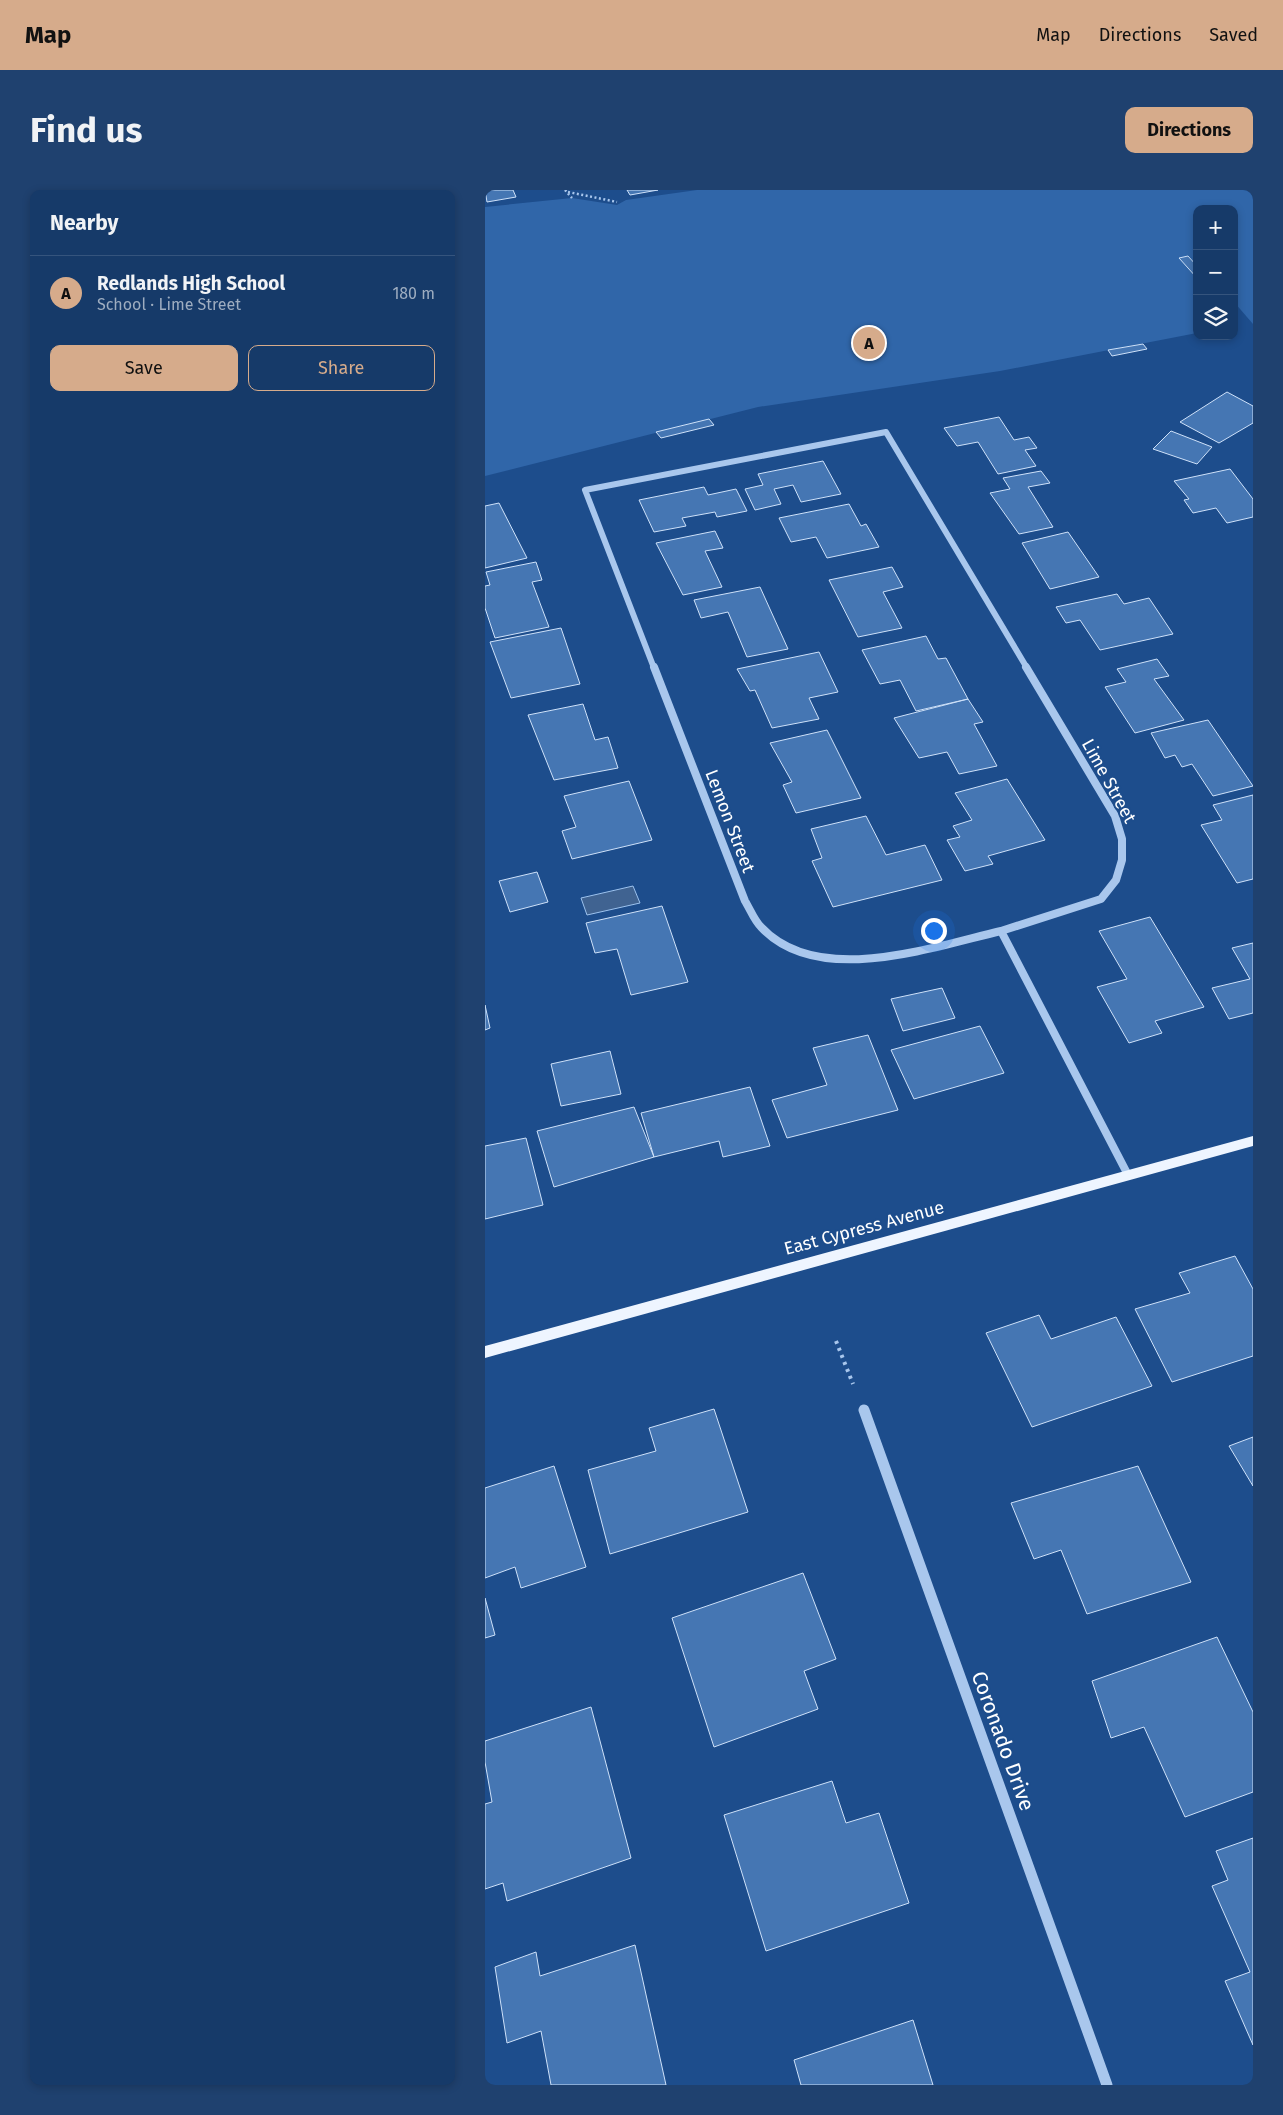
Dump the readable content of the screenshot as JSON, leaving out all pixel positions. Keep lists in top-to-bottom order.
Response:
{
  "streets": {
    "main road": ["East Cypress Avenue"],
    "street": ["Lime Street", "Lemon Street", "Coronado Drive"]
  },
  "crossings": [
    ["Lime Street", "Lemon Street"]
  ],
  "page": {
    "header": "Map",
    "nav": ["Map", "Directions", "Saved"],
    "buttons": [
      "Directions",
      ["Save", "Share"]
    ],
    "title": "Find us",
    "heading": "Nearby",
    "map_buttons": ["+", "−"],
    "list": [
      {
        "mark": "A",
        "name": "Redlands High School",
        "note": "School · Lime Street",
        "value": "180 m"
      }
    ],
    "pins": "A"
  }
}
